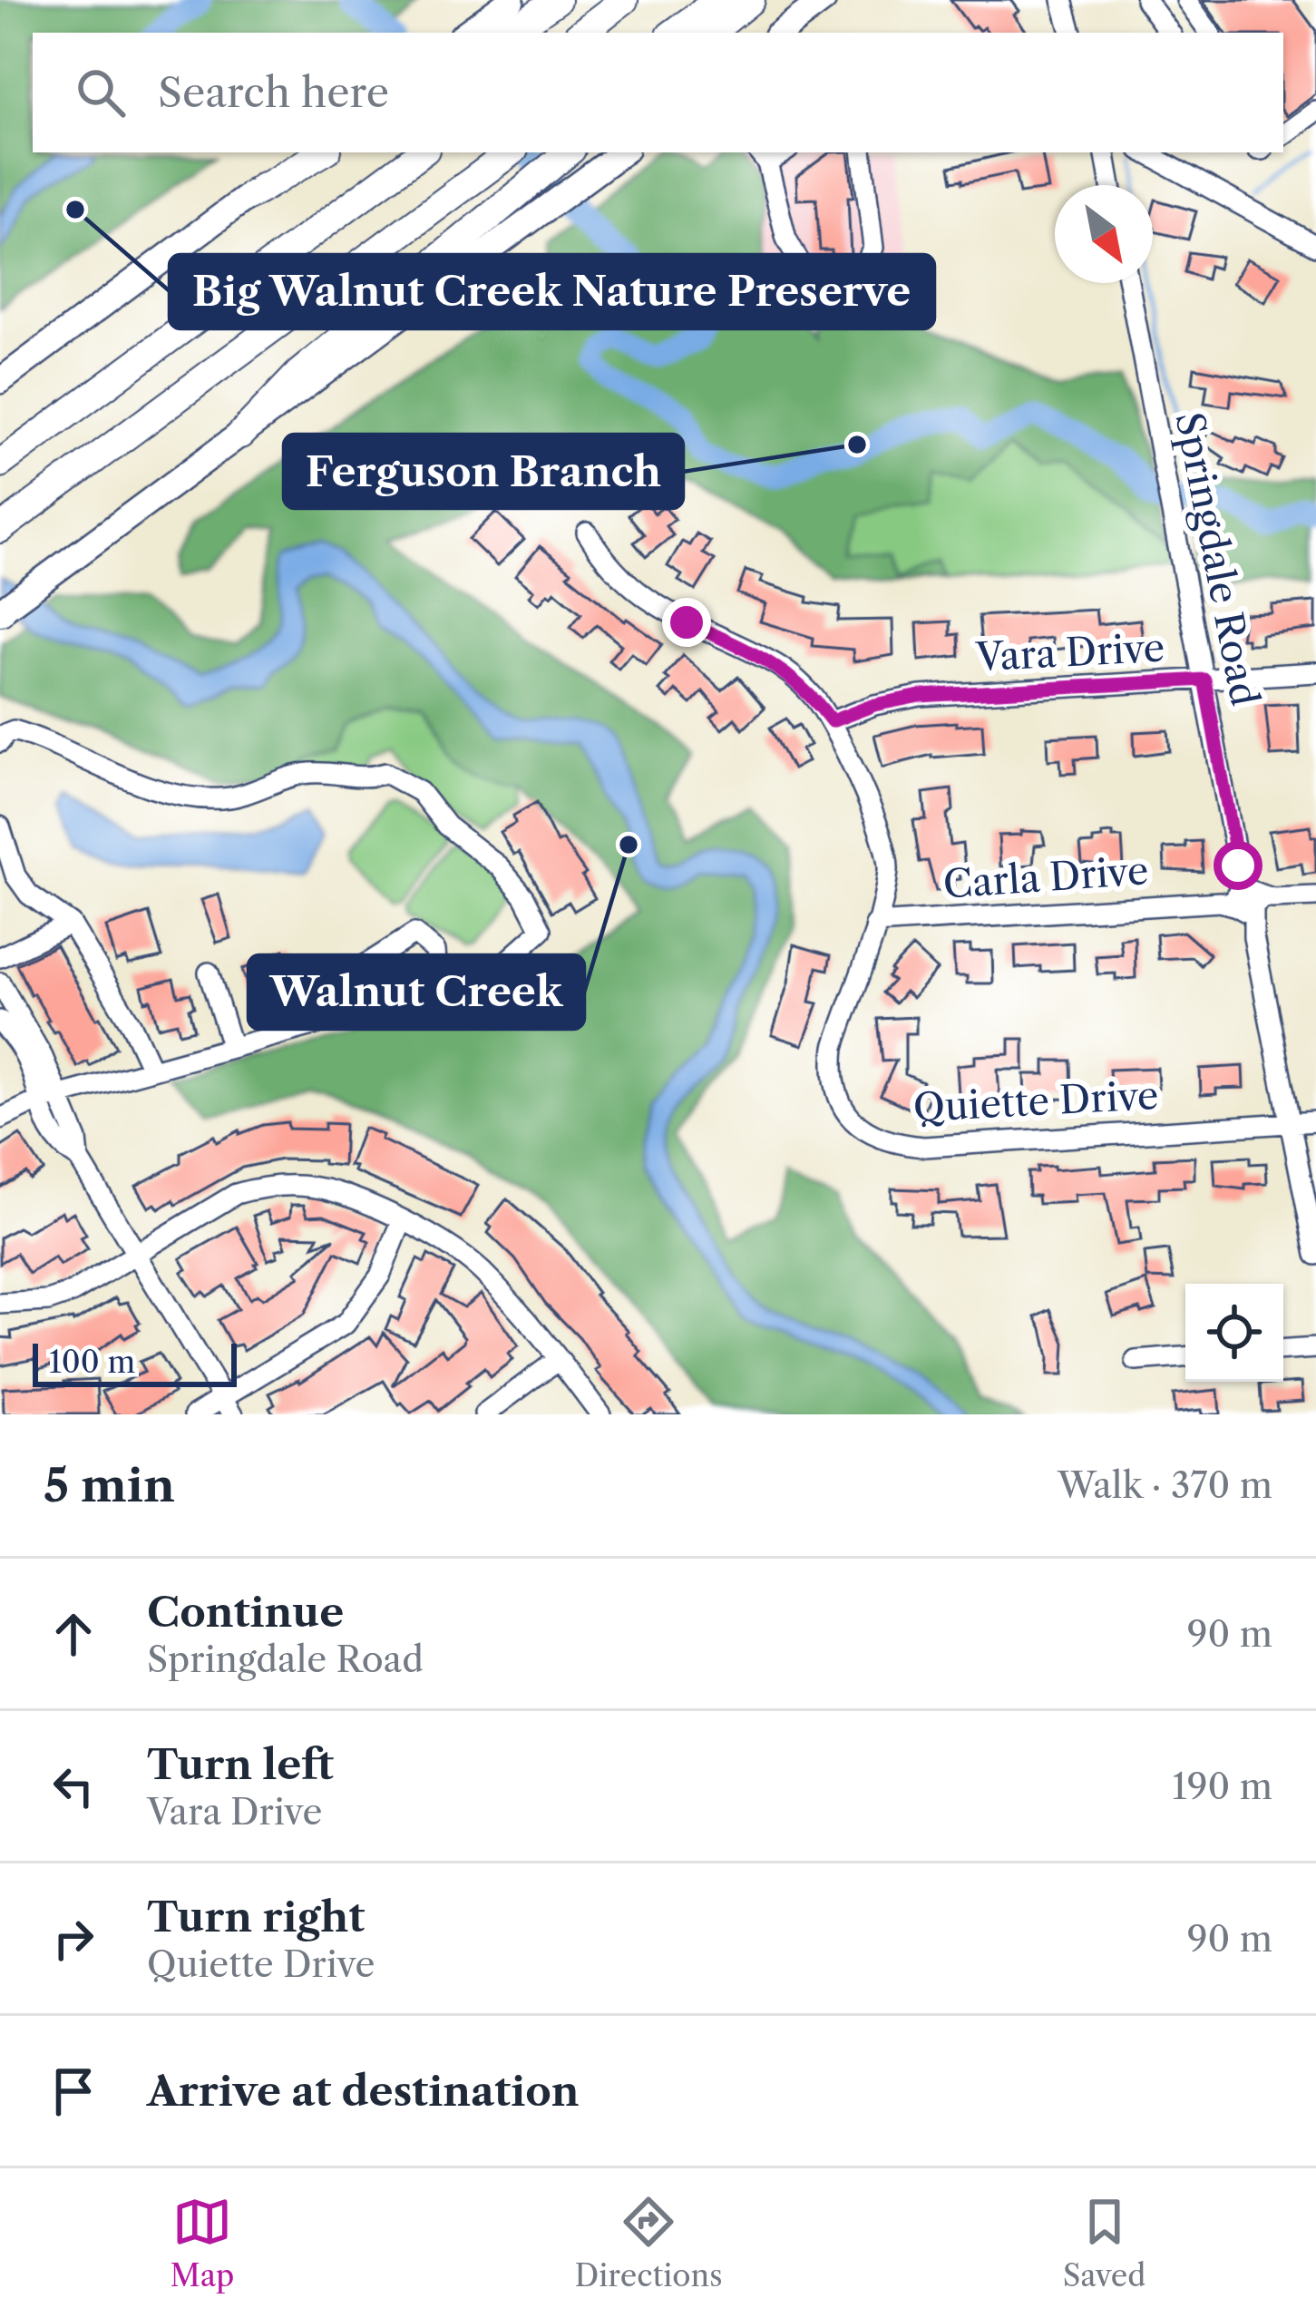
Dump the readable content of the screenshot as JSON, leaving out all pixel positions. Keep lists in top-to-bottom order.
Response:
{
  "streets": {
    "street": [
      "Springdale Road",
      "Vara Drive",
      "Carla Drive",
      "Quiette Drive"
    ]
  },
  "crossings": [
    ["Springdale Road", "Vara Drive"],
    ["Springdale Road", "Carla Drive"],
    ["Springdale Road", "Quiette Drive"],
    ["Vara Drive", "Quiette Drive"],
    ["Carla Drive", "Quiette Drive"]
  ],
  "places": ["Big Walnut Creek Nature Preserve", "Ferguson Branch", "Walnut Creek"],
  "scale_bar": "100 m",
  "north": "bottom right",
  "page": {
    "search": "Search here",
    "scale": "100 m",
    "heading": ["5 min", "Walk · 370 m"],
    "list": [
      ["Continue", "Springdale Road", "90 m"],
      ["Turn left", "Vara Drive", "190 m"],
      ["Turn right", "Quiette Drive", "90 m"],
      "Arrive at destination"
    ],
    "nav": ["Map", "Directions", "Saved"]
  }
}
